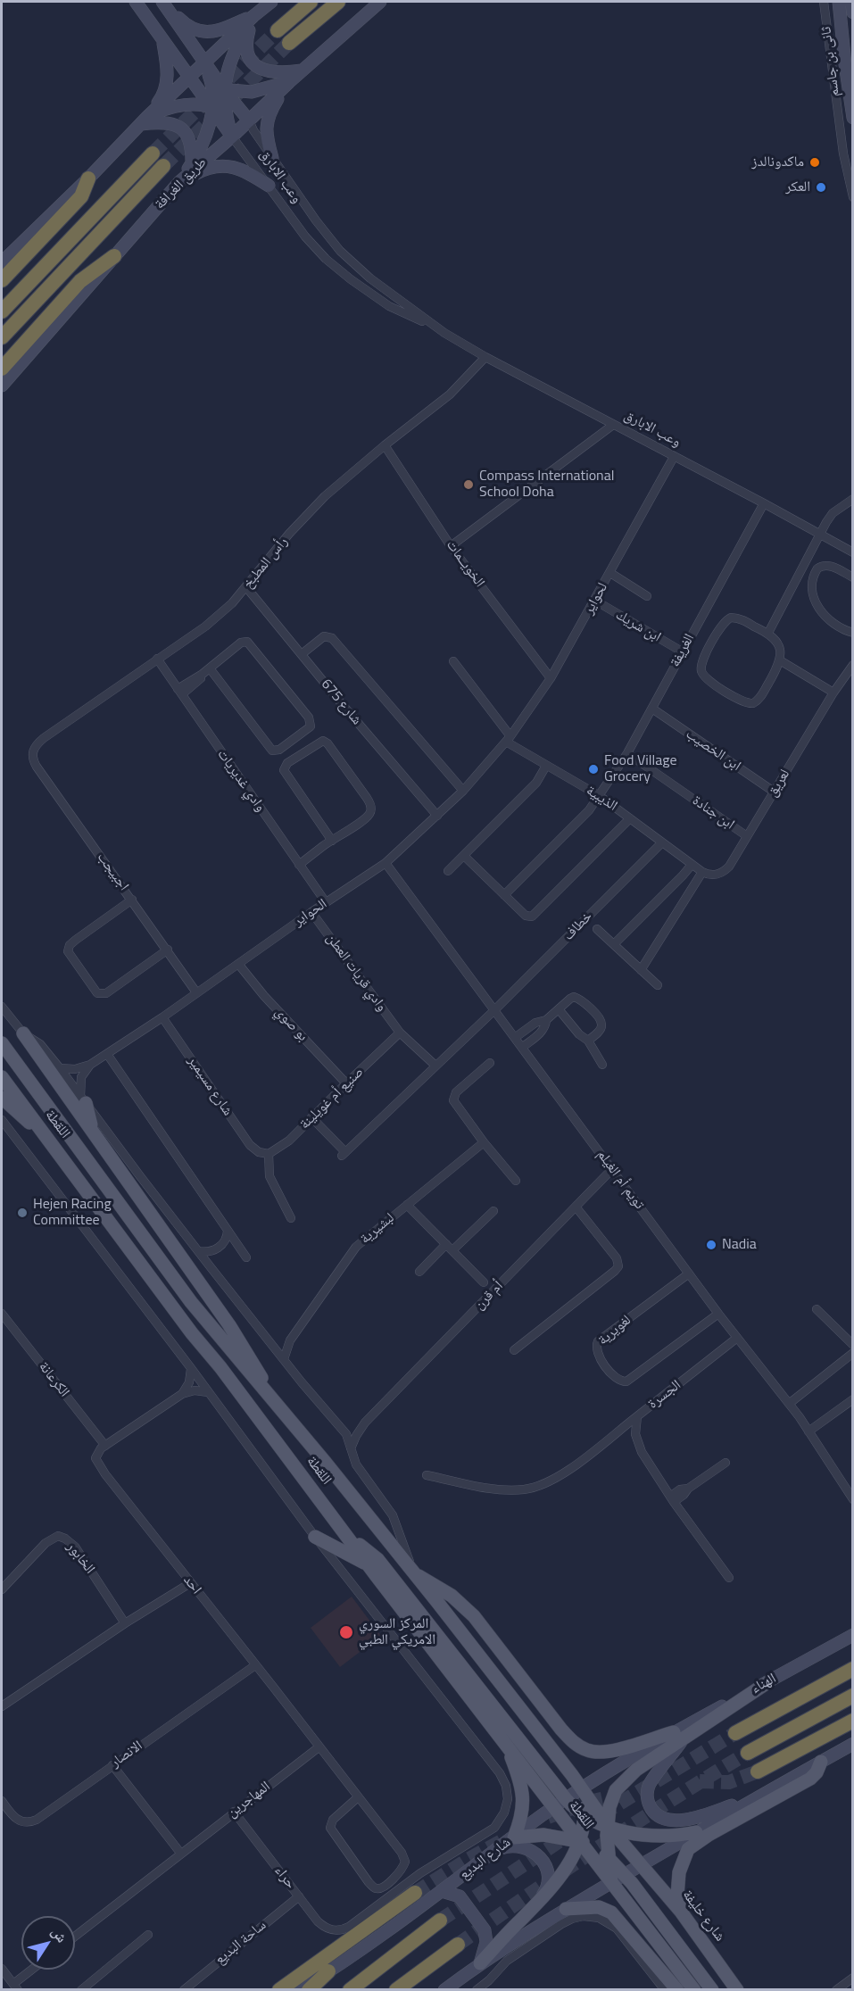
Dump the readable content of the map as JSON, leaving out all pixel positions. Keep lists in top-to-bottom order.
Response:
{
  "streets": {
    "highway": ["طريق الغرافة", "الهناء"],
    "main road": [
      "ثانى بن جاسم",
      "وعب الابارق",
      "اللقطة",
      "شارع البديع",
      "شارع خليفة"
    ],
    "street": [
      "رأس المطبخ",
      "الخويــمات",
      "لحواير",
      "ابن شريك",
      "الغريفة",
      "شارع 675",
      "ابن الخصيب",
      "وادي غديريات",
      "لعريق",
      "الذيبية",
      "ابن جنادة",
      "اجبيجب",
      "الحواير",
      "خطاف",
      "وادي قريات العطن",
      "بو صوي",
      "شارع مسيمير",
      "صنيع أم غويلينة",
      "تويم أم الغيلم",
      "لبشيرية",
      "أم قرن",
      "لغويرية",
      "الكرعانة",
      "الجسرة",
      "الخابور",
      "احد",
      "الانصار",
      "المهاجرين",
      "حراء",
      "ساحة البديع"
    ]
  },
  "crossings": [
    ["وعب الابارق", "طريق الغرافة"],
    ["وعب الابارق", "رأس المطبخ"],
    ["وعب الابارق", "لحواير"],
    ["وعب الابارق", "الغريفة"],
    ["رأس المطبخ", "الخويــمات"],
    ["رأس المطبخ", "شارع 675"],
    ["رأس المطبخ", "وادي غديريات"],
    ["رأس المطبخ", "اجبيجب"],
    ["الخويــمات", "لحواير"],
    ["لحواير", "ابن شريك"],
    ["لحواير", "الذيبية"],
    ["لحواير", "الحواير"],
    ["ابن شريك", "الغريفة"],
    ["الغريفة", "ابن الخصيب"],
    ["الغريفة", "الذيبية"],
    ["الغريفة", "ابن جنادة"],
    ["شارع 675", "الحواير"],
    ["ابن الخصيب", "لعريق"],
    ["وادي غديريات", "الحواير"],
    ["لعريق", "ابن جنادة"],
    ["الذيبية", "الحواير"],
    ["الذيبية", "خطاف"],
    ["اجبيجب", "الحواير"],
    ["الحواير", "وادي قريات العطن"],
    ["الحواير", "بو صوي"],
    ["الحواير", "شارع مسيمير"],
    ["الحواير", "اللقطة"],
    ["الحواير", "تويم أم الغيلم"],
    ["خطاف", "تويم أم الغيلم"],
    ["وادي قريات العطن", "صنيع أم غويلينة"],
    ["بو صوي", "صنيع أم غويلينة"],
    ["شارع مسيمير", "صنيع أم غويلينة"],
    ["اللقطة", "لبشيرية"],
    ["اللقطة", "أم قرن"],
    ["اللقطة", "شارع البديع"],
    ["اللقطة", "شارع خليفة"],
    ["تويم أم الغيلم", "أم قرن"],
    ["تويم أم الغيلم", "لغويرية"],
    ["تويم أم الغيلم", "الجسرة"],
    ["الكرعانة", "احد"],
    ["احد", "الانصار"],
    ["احد", "المهاجرين"],
    ["المهاجرين", "حراء"],
    ["شارع البديع", "حراء"],
    ["حراء", "ساحة البديع"]
  ],
  "places": [
    "ماكدونالدز",
    "العكر",
    "Compass International School Doha",
    "Food Village Grocery",
    "Hejen Racing Committee",
    "Nadia",
    "المركز السوري الامريكي الطبي"
  ],
  "north": "top right"
}
